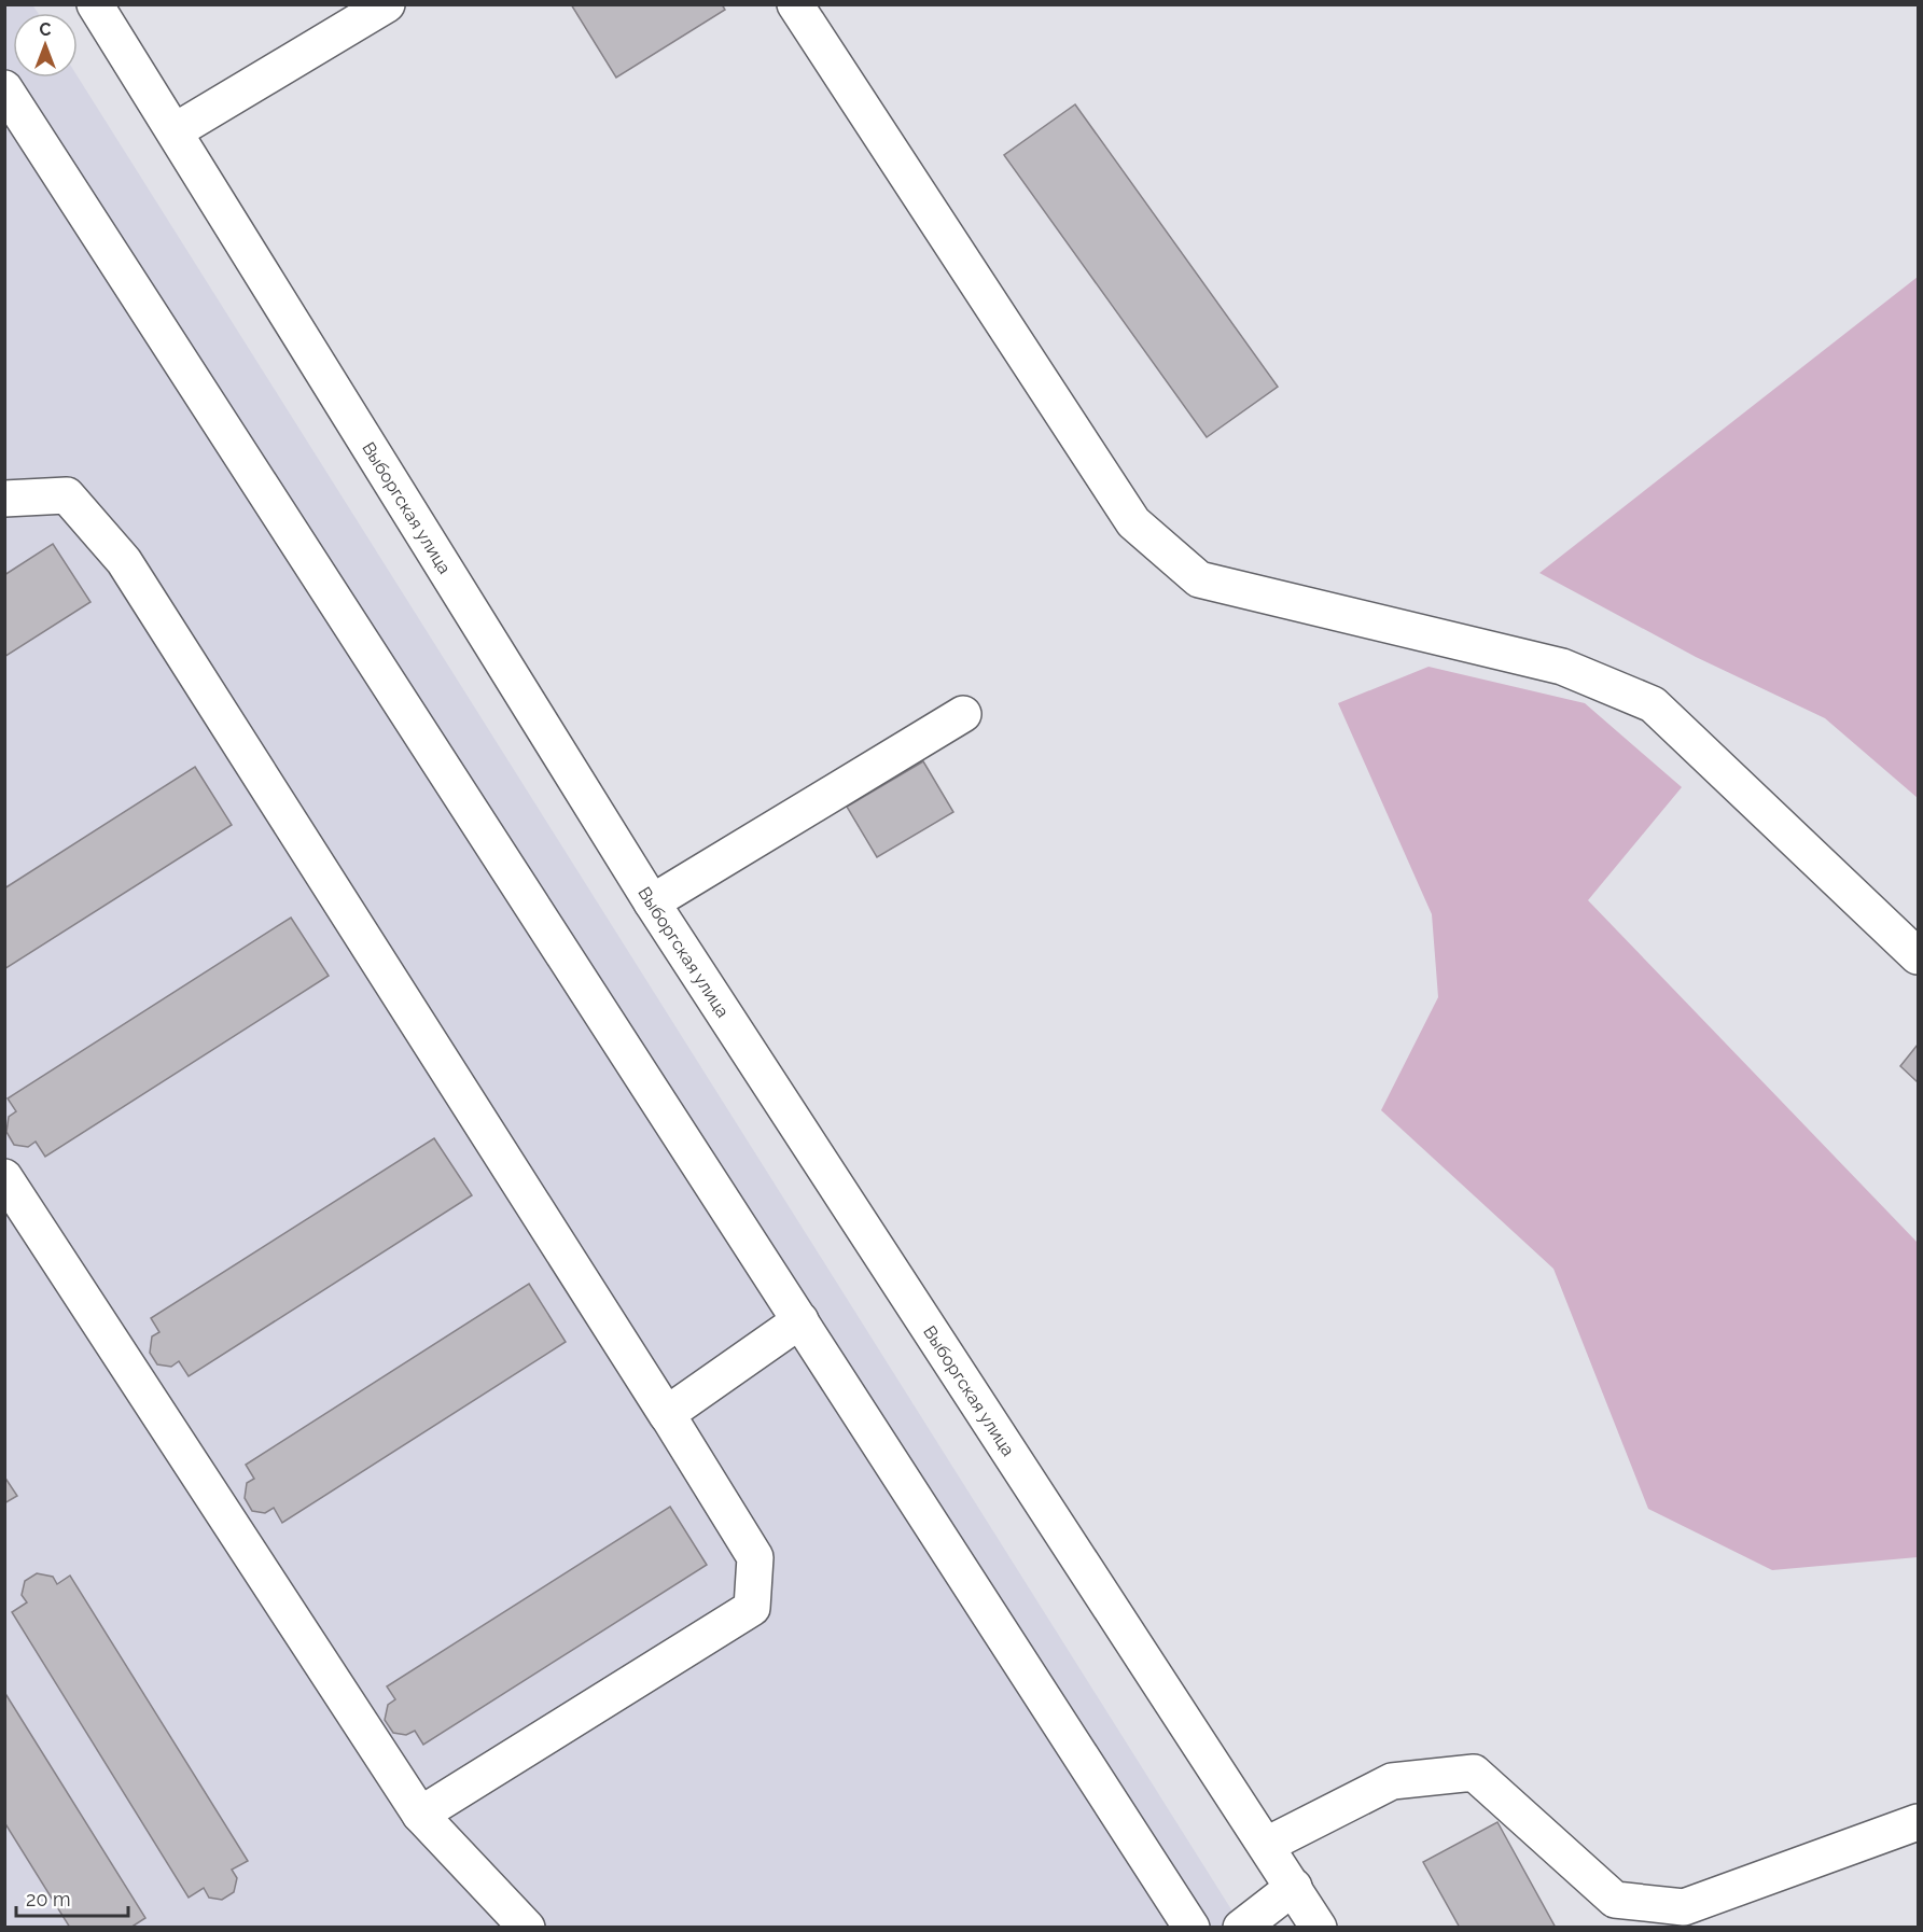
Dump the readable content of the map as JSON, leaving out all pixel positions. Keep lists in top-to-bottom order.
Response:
{
  "streets": {
    "street": ["Выборгская улица"]
  },
  "scale_bar": "20 m",
  "north": "top"
}
